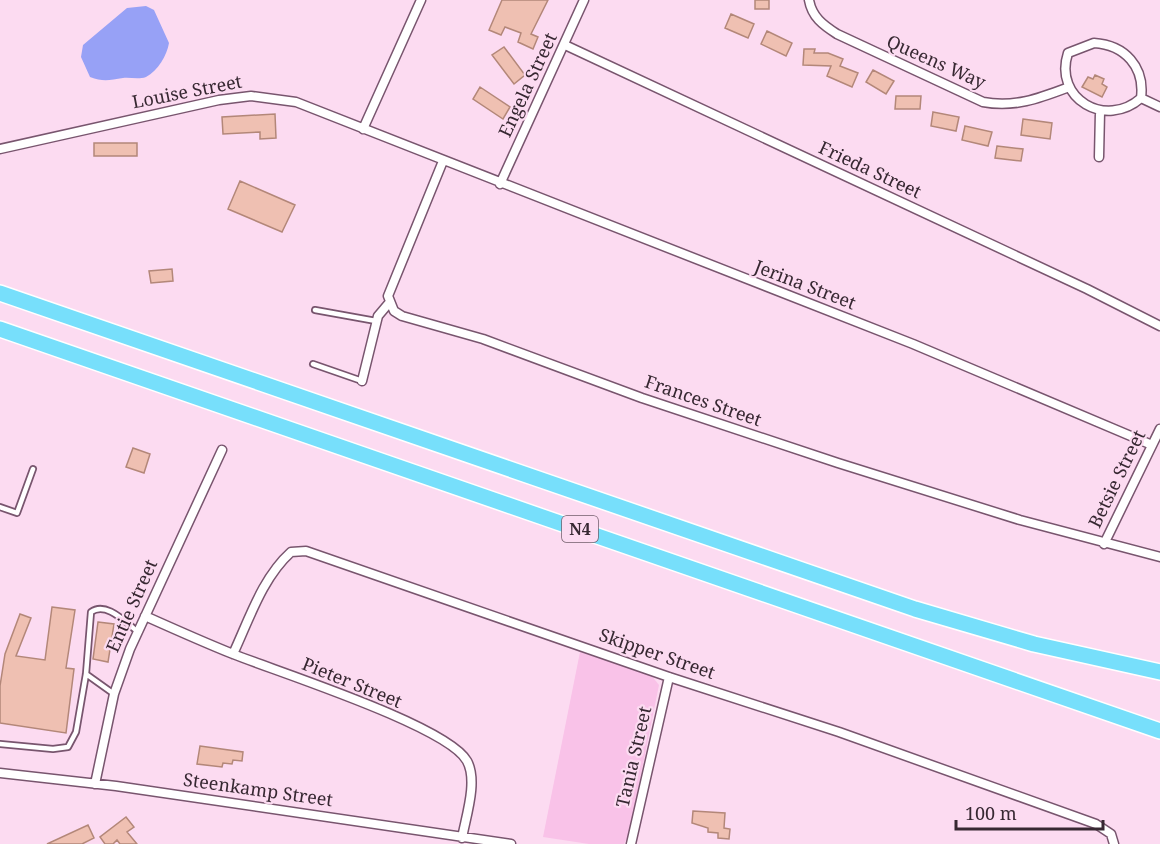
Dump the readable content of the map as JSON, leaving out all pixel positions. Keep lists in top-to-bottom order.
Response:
{
  "streets": {
    "highway": ["N4"],
    "street": [
      "Queens Way",
      "Engela Street",
      "Louise Street",
      "Frieda Street",
      "Jerina Street",
      "Frances Street",
      "Betsie Street",
      "Entie Street",
      "Skipper Street",
      "Pieter Street",
      "Tania Street",
      "Steenkamp Street"
    ]
  },
  "crossings": [
    ["Engela Street", "Frieda Street"],
    ["Engela Street", "Jerina Street"],
    ["Louise Street", "Jerina Street"],
    ["Jerina Street", "Betsie Street"],
    ["Frances Street", "Betsie Street"],
    ["Entie Street", "Pieter Street"],
    ["Entie Street", "Steenkamp Street"],
    ["Skipper Street", "Pieter Street"],
    ["Skipper Street", "Tania Street"],
    ["Pieter Street", "Steenkamp Street"]
  ],
  "scale_bar": "100 m"
}
